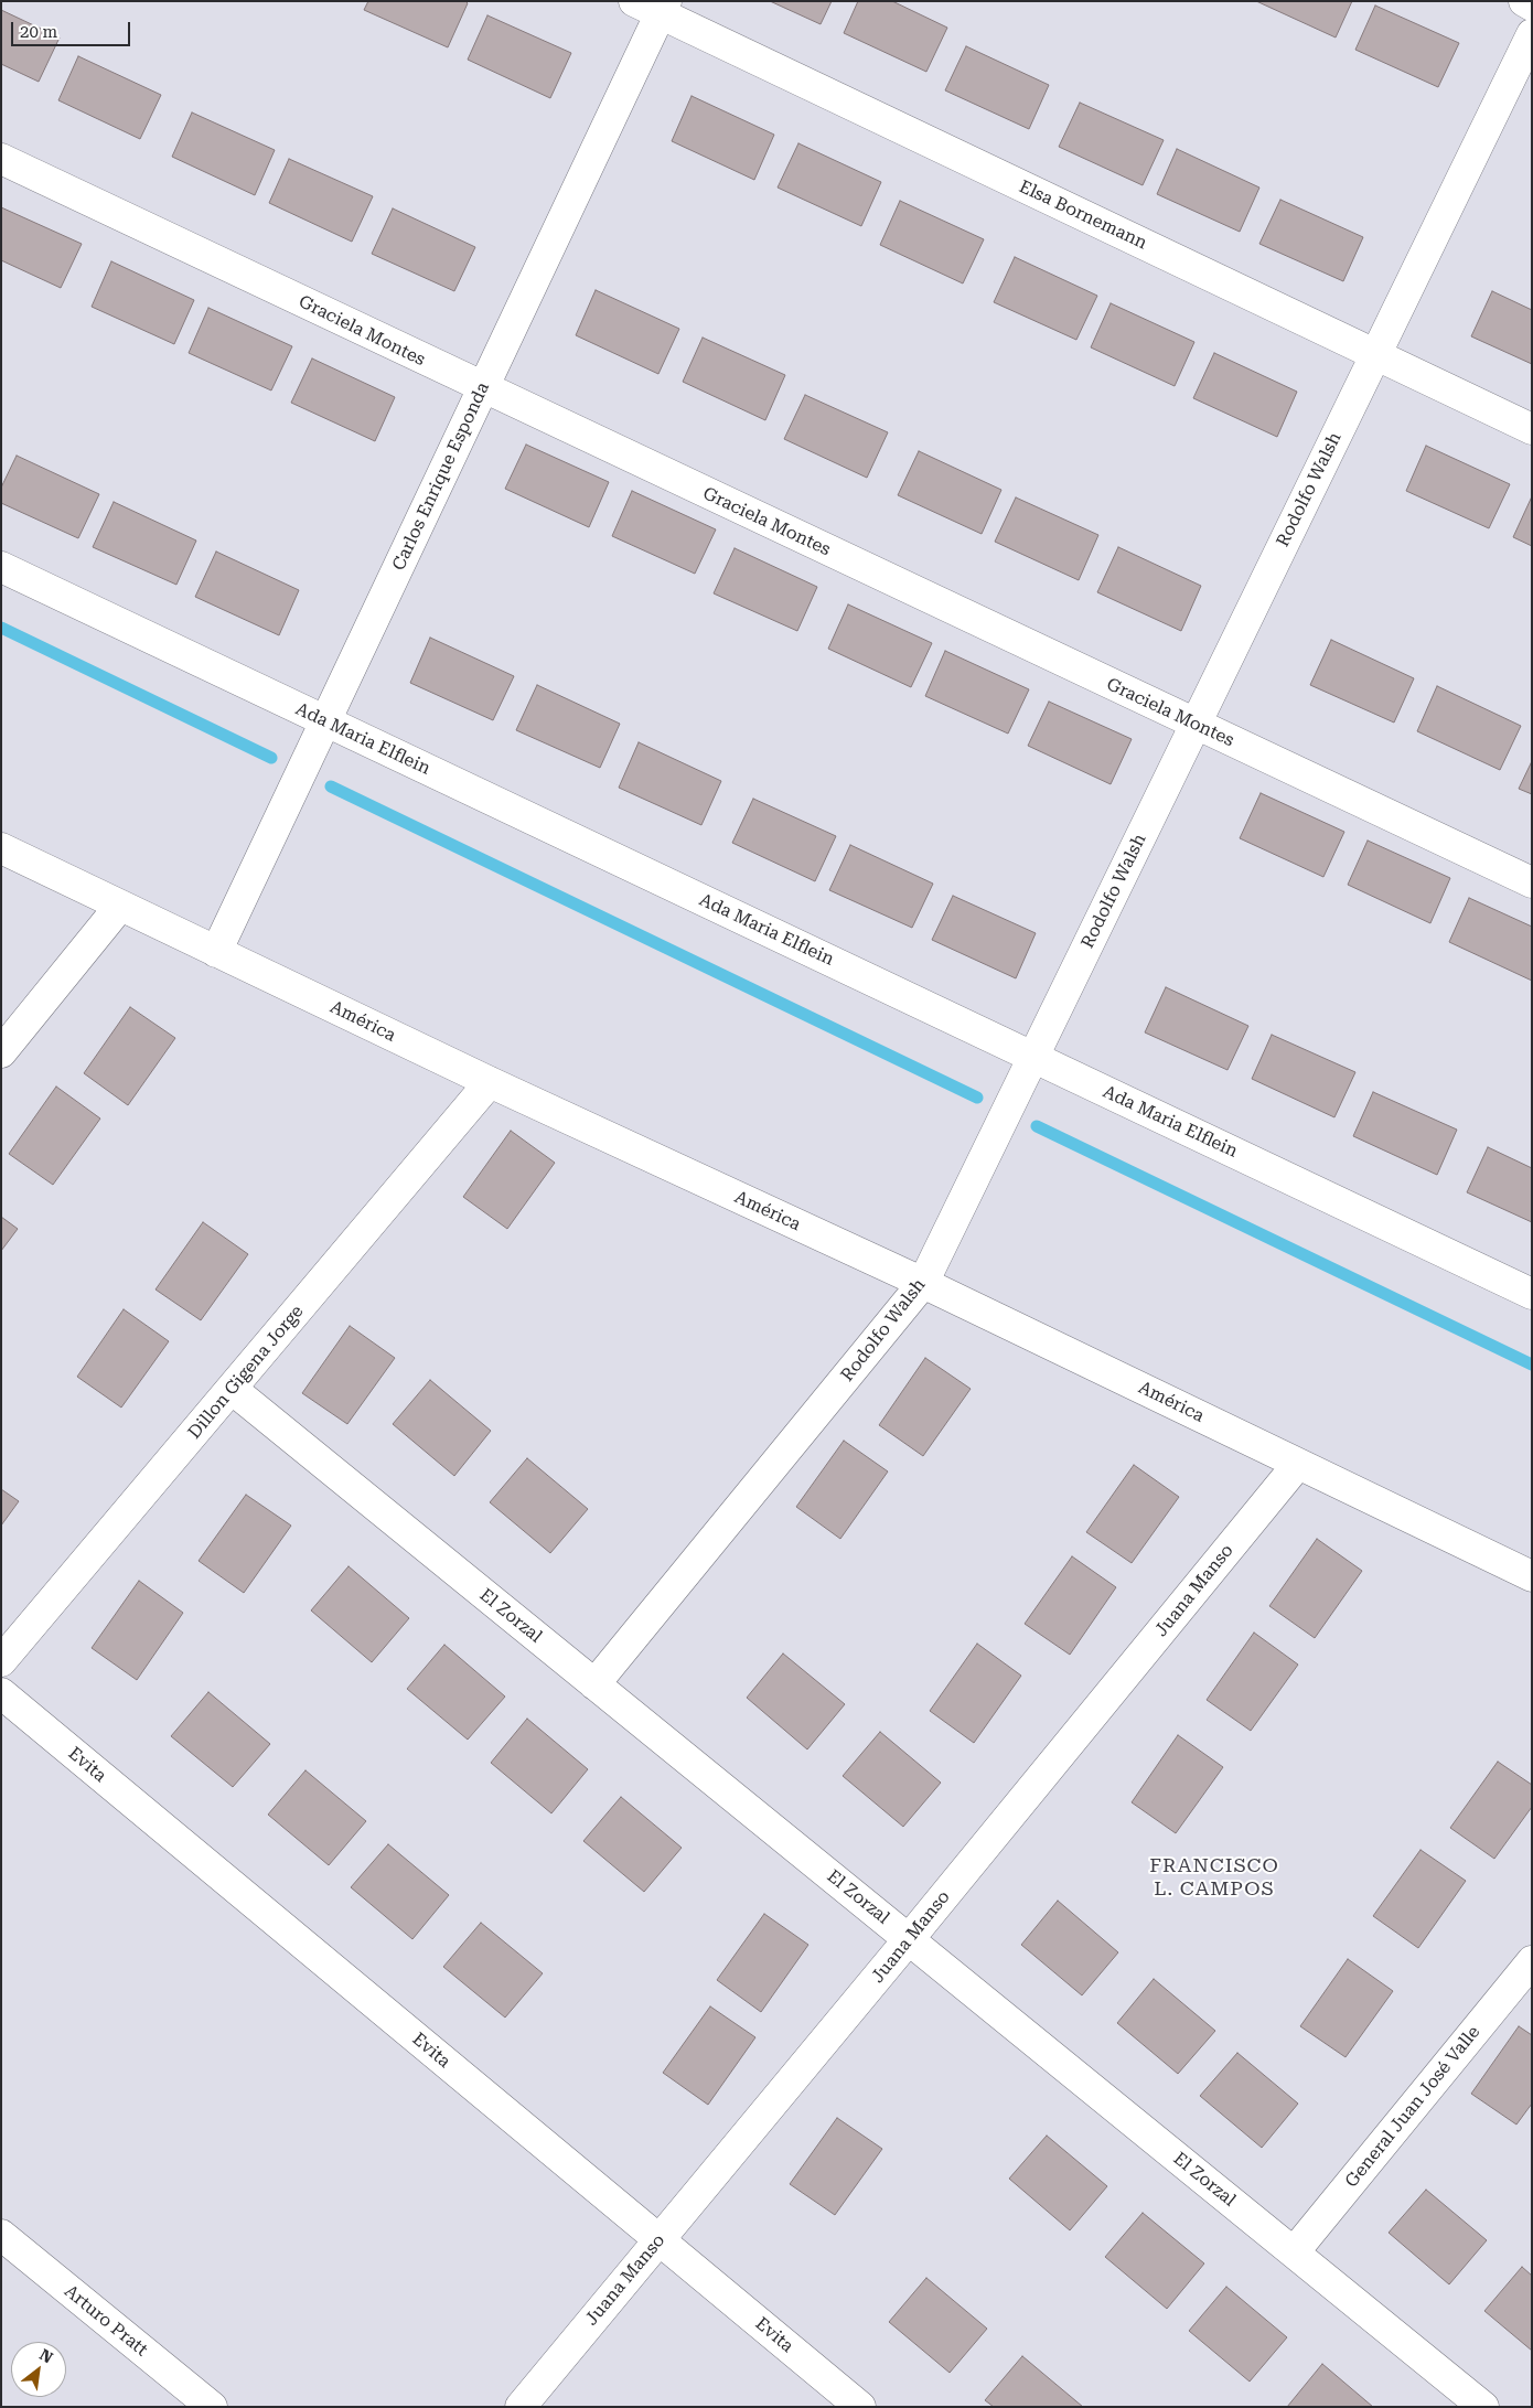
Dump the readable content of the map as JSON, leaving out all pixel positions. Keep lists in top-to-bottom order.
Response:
{
  "streets": {
    "street": [
      "Elsa Bornemann",
      "Graciela Montes",
      "Carlos Enrique Esponda",
      "Rodolfo Walsh",
      "Ada Maria Elflein",
      "América",
      "Dillon Gigena Jorge",
      "Juana Manso",
      "El Zorzal",
      "Evita",
      "General Juan José Valle",
      "Arturo Pratt"
    ]
  },
  "crossings": [
    ["Elsa Bornemann", "Carlos Enrique Esponda"],
    ["Elsa Bornemann", "Rodolfo Walsh"],
    ["Graciela Montes", "Carlos Enrique Esponda"],
    ["Graciela Montes", "Rodolfo Walsh"],
    ["Carlos Enrique Esponda", "Ada Maria Elflein"],
    ["Carlos Enrique Esponda", "América"],
    ["Rodolfo Walsh", "Ada Maria Elflein"],
    ["Rodolfo Walsh", "América"],
    ["Rodolfo Walsh", "El Zorzal"],
    ["América", "Dillon Gigena Jorge"],
    ["América", "Juana Manso"],
    ["Dillon Gigena Jorge", "El Zorzal"],
    ["Juana Manso", "El Zorzal"],
    ["Juana Manso", "Evita"],
    ["El Zorzal", "General Juan José Valle"]
  ],
  "districts": ["FRANCISCO L. CAMPOS"],
  "scale_bar": "20 m",
  "north": "top right"
}
